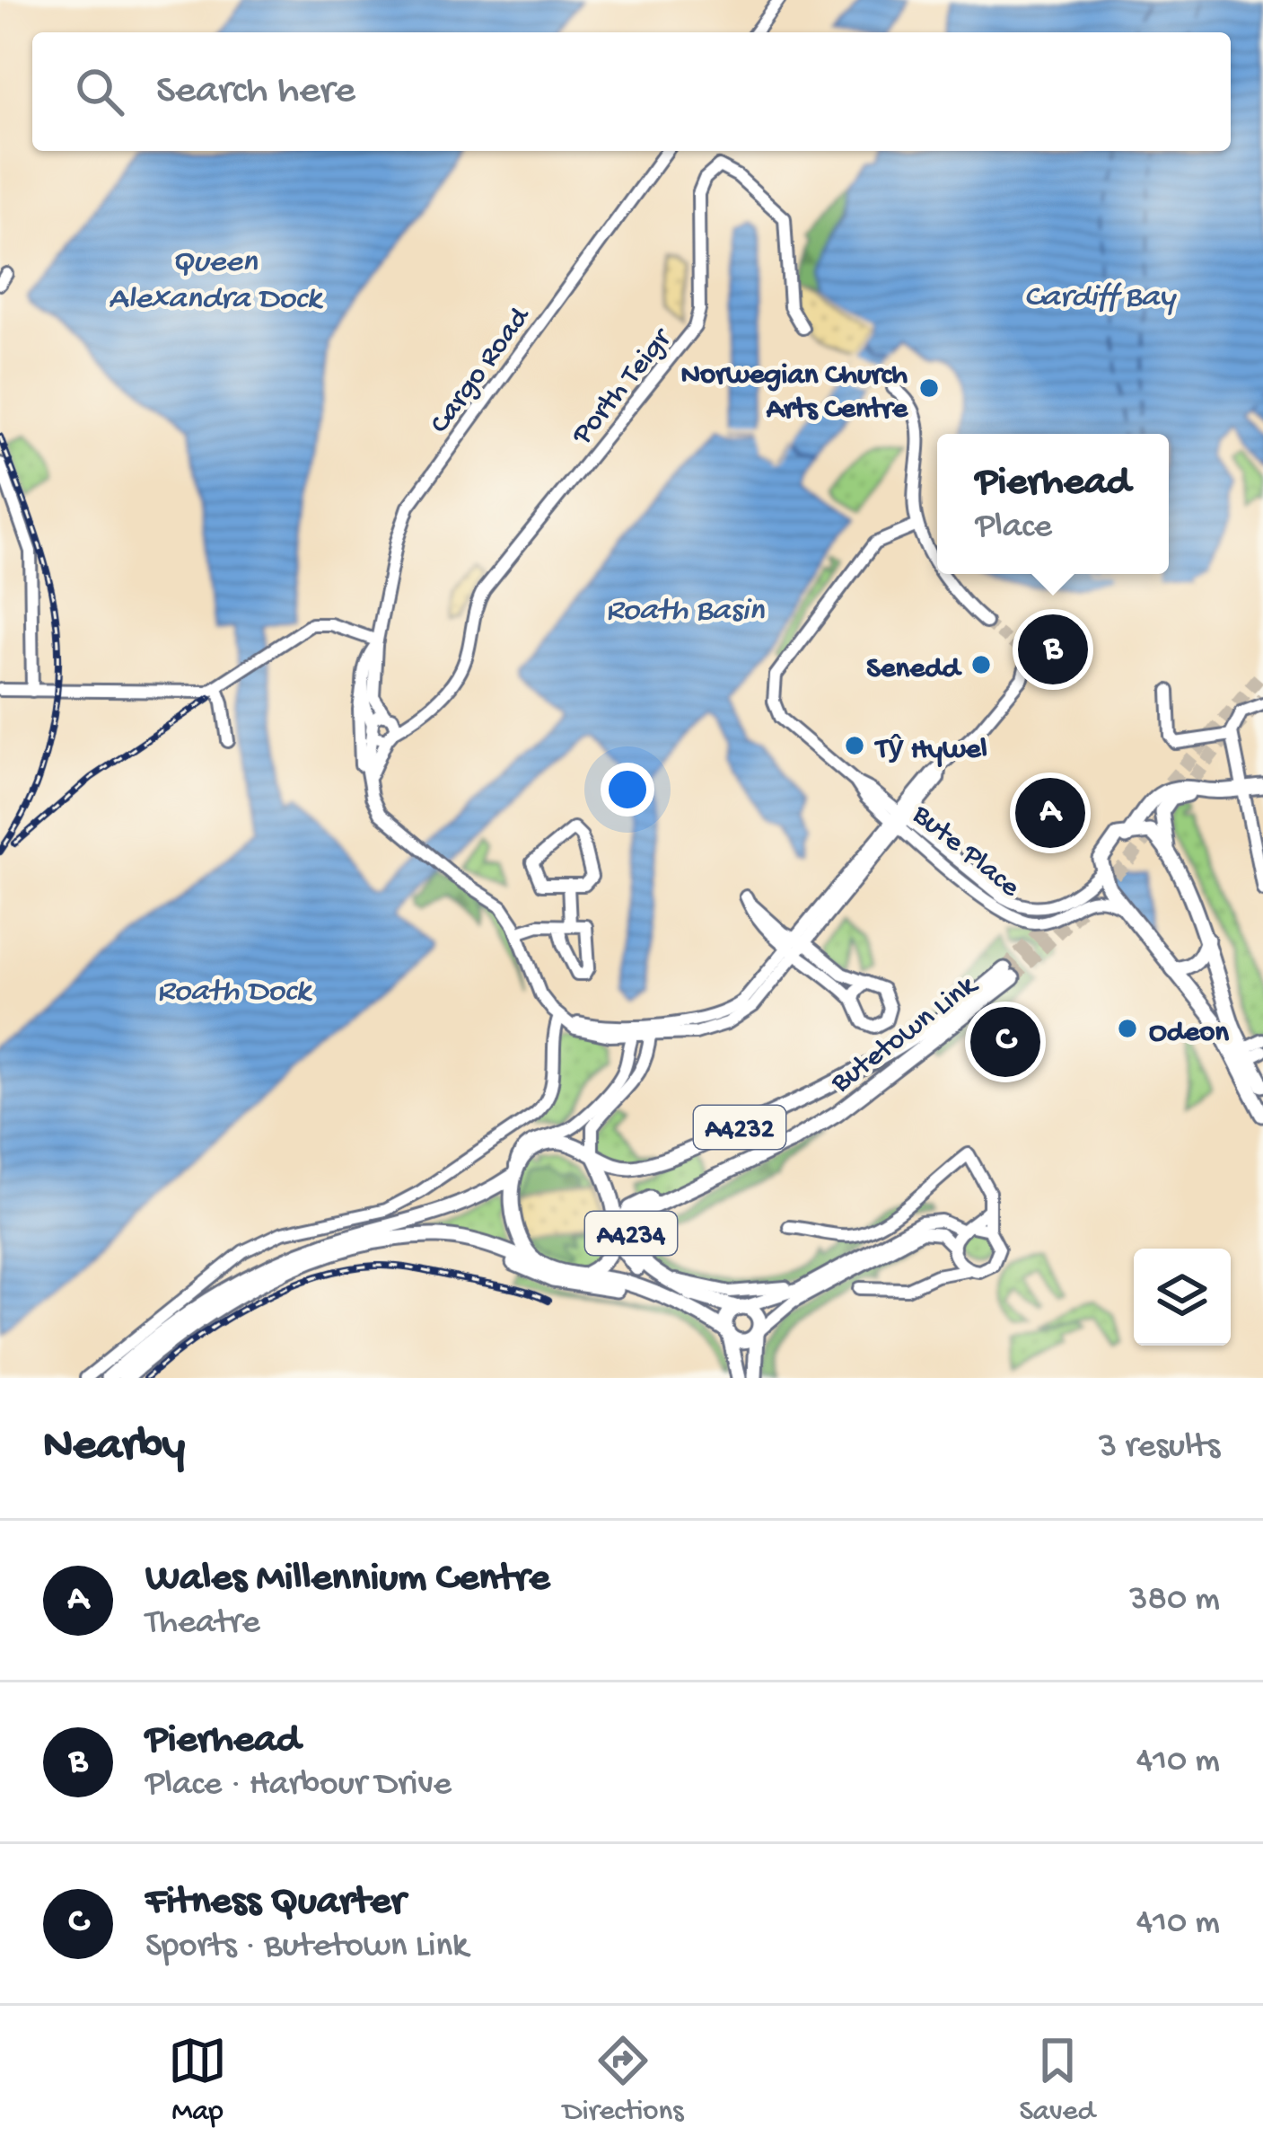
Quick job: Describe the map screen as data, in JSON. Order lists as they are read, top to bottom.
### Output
{
  "streets": {
    "main road": ["Butetown Link", "A4232", "A4234"],
    "street": ["Cargo Road", "Porth Teigr", "Bute Place"]
  },
  "crossings": [
    ["Butetown Link", "A4232"],
    ["Butetown Link", "A4234"],
    ["A4232", "A4234"]
  ],
  "water": [
    "Queen Alexandra Dock",
    "Cardiff Bay",
    "Roath Basin",
    "Roath Dock"
  ],
  "places": [
    "Norwegian Church Arts Centre",
    "Senedd",
    "Tŷ Hywel",
    "Odeon"
  ],
  "page": {
    "search": "Search here",
    "popup": ["Pierhead", "Place"],
    "pins": ["B", "A", "C"],
    "heading": ["Nearby", "3 results"],
    "list": [
      {
        "mark": "A",
        "name": "Wales Millennium Centre",
        "note": "Theatre",
        "value": "380 m"
      },
      {
        "mark": "B",
        "name": "Pierhead",
        "note": "Place · Harbour Drive",
        "value": "410 m"
      },
      {
        "mark": "C",
        "name": "Fitness Quarter",
        "note": "Sports · Butetown Link",
        "value": "410 m"
      }
    ],
    "nav": ["Map", "Directions", "Saved"]
  }
}
